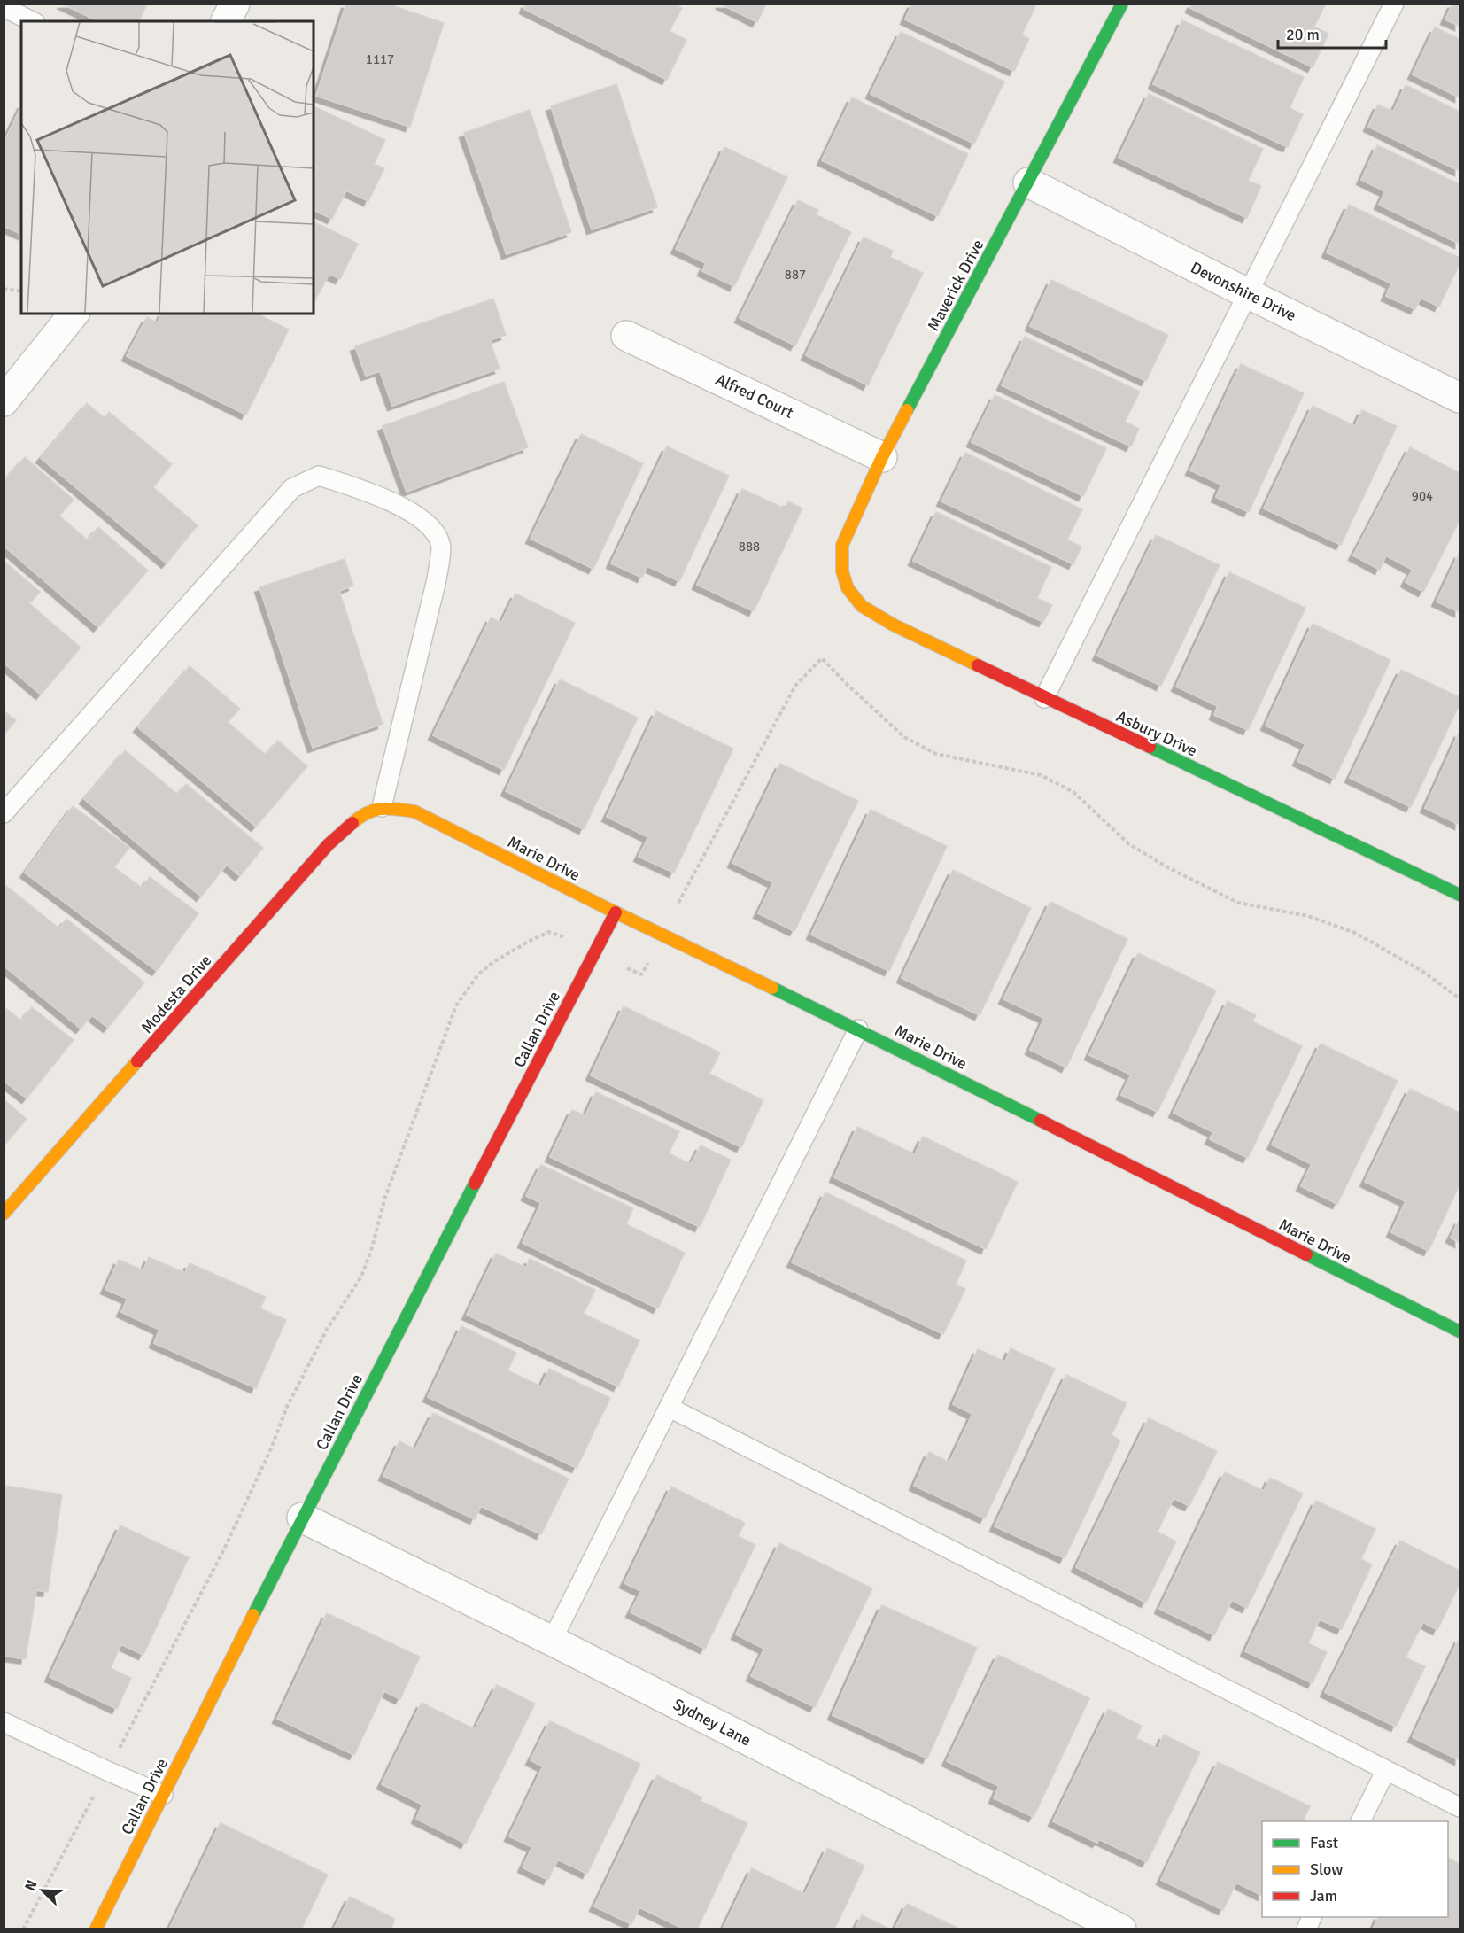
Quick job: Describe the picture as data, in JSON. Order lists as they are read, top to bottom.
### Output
{
  "streets": {
    "street": [
      "Maverick Drive",
      "Devonshire Drive",
      "Alfred Court",
      "Asbury Drive",
      "Marie Drive",
      "Modesta Drive",
      "Callan Drive",
      "Sydney Lane"
    ]
  },
  "crossings": [
    ["Maverick Drive", "Devonshire Drive"],
    ["Maverick Drive", "Alfred Court"],
    ["Maverick Drive", "Asbury Drive"],
    ["Marie Drive", "Modesta Drive"],
    ["Marie Drive", "Callan Drive"],
    ["Callan Drive", "Sydney Lane"]
  ],
  "house_numbers": [
    "1117",
    "887",
    "904",
    "888"
  ],
  "legend": ["Fast", "Slow", "Jam"],
  "scale_bar": "20 m",
  "north": "top left"
}
